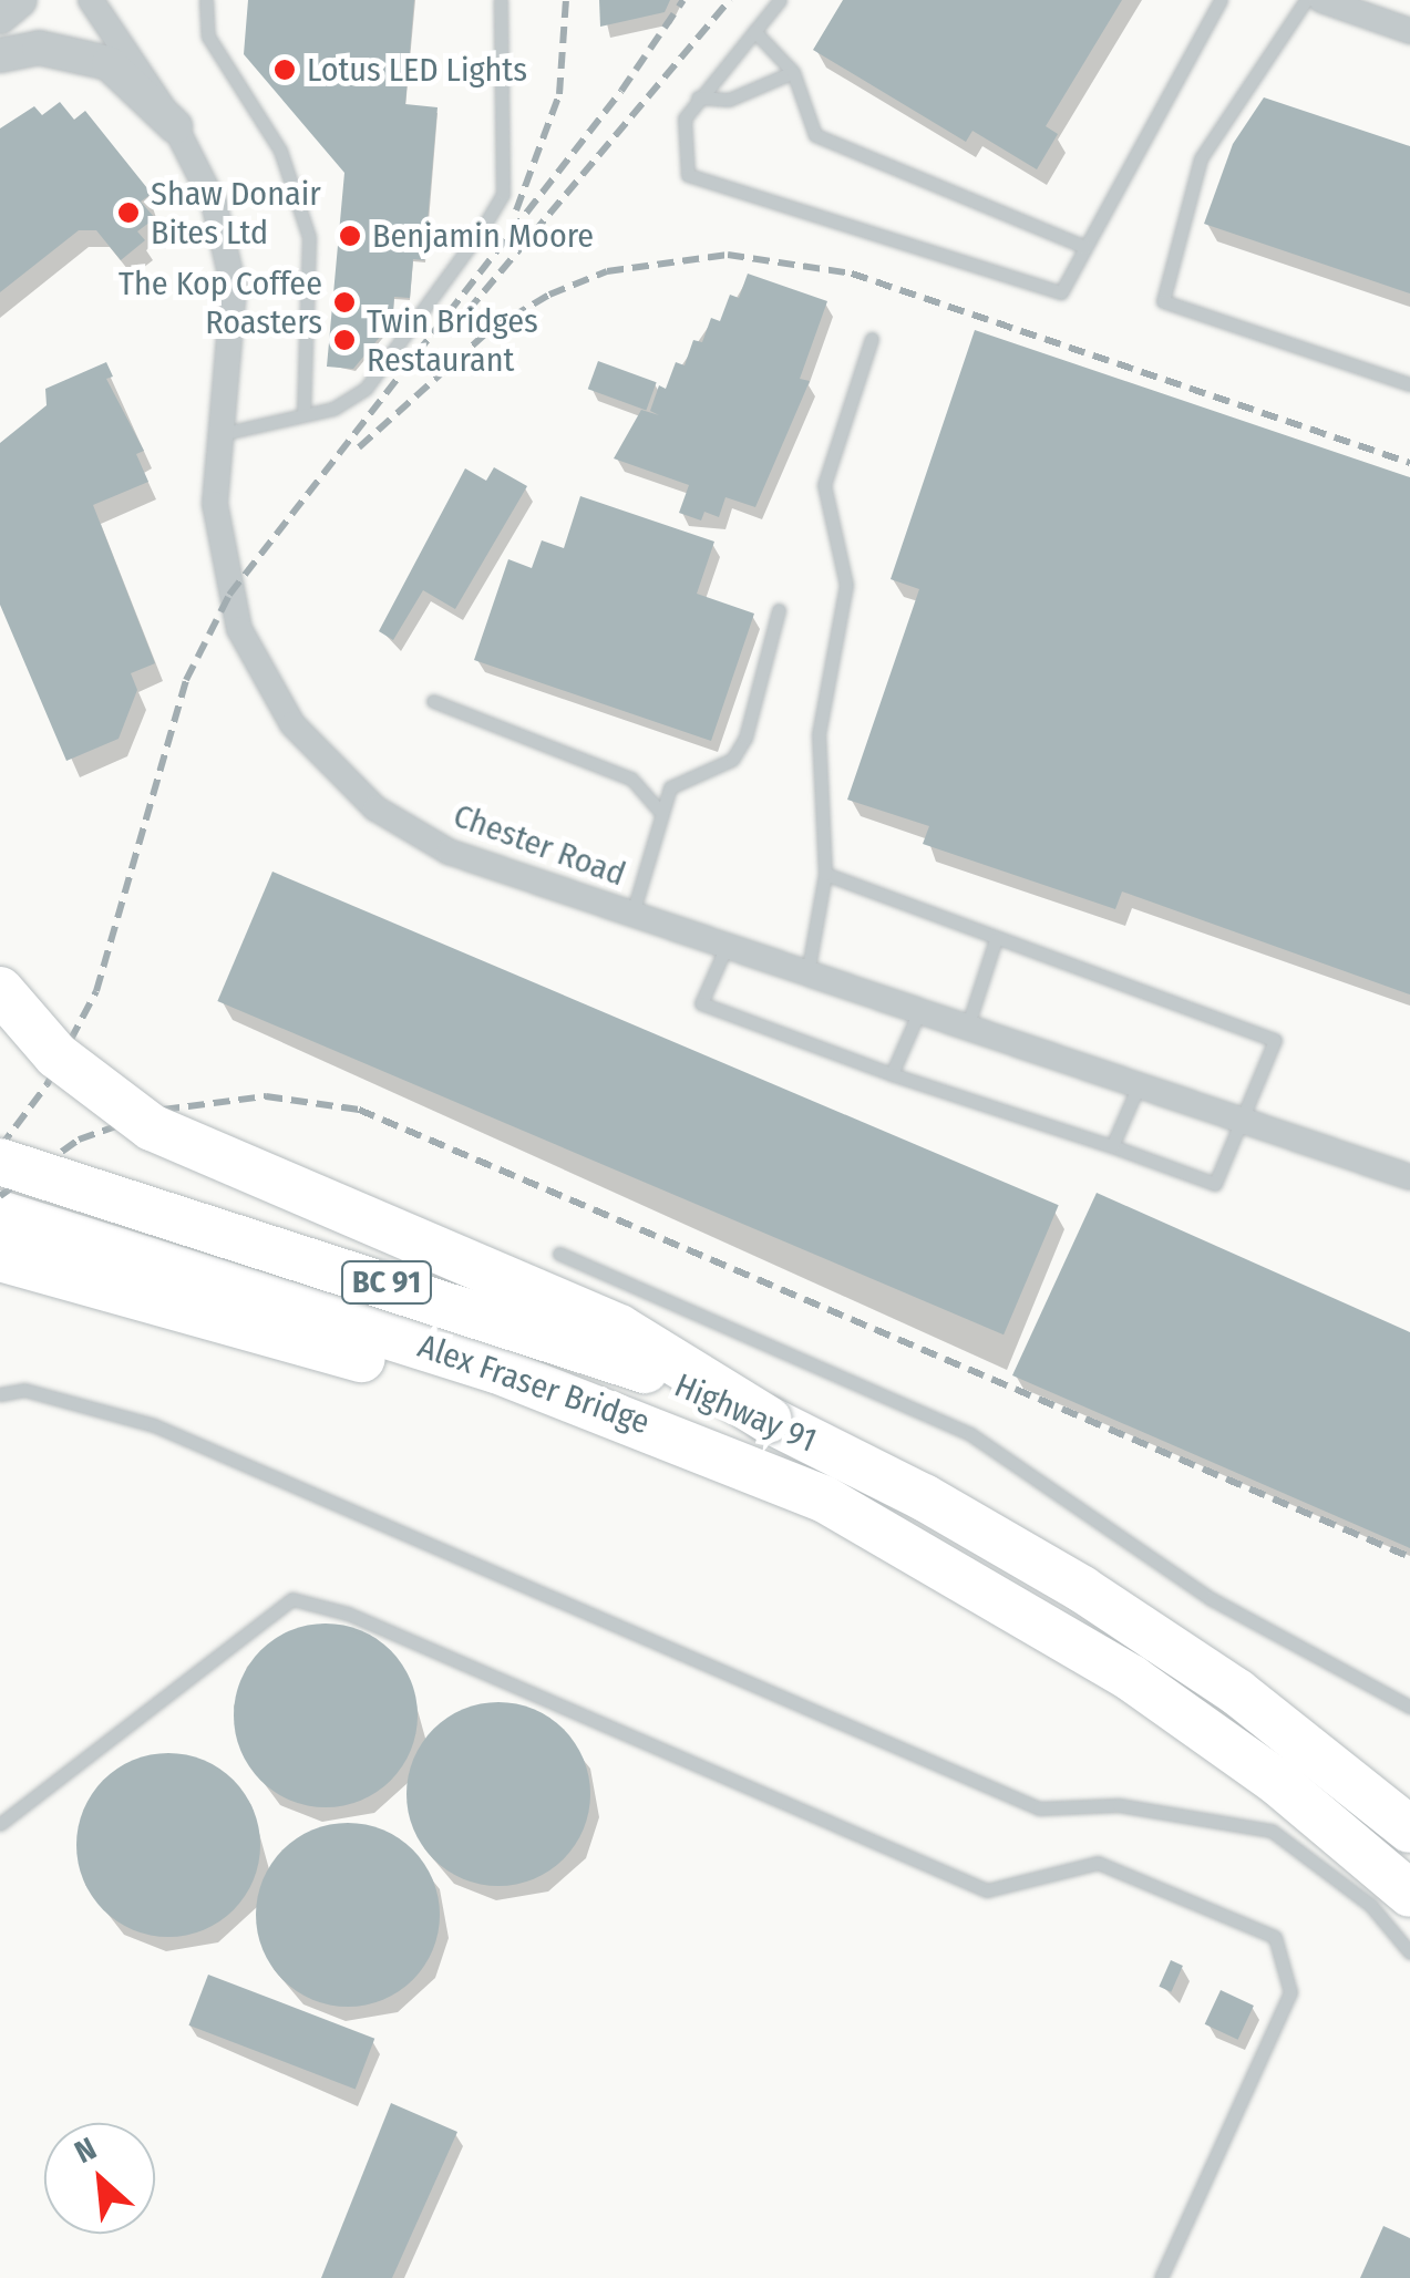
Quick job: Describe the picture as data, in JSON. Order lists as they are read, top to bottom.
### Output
{
  "streets": {
    "highway": ["BC 91", "Alex Fraser Bridge", "Highway 91"],
    "street": ["Chester Road"]
  },
  "crossings": [
    ["Alex Fraser Bridge", "Highway 91"]
  ],
  "places": [
    "Lotus LED Lights",
    "Shaw Donair Bites Ltd",
    "Benjamin Moore",
    "The Kop Coffee Roasters",
    "Twin Bridges Restaurant"
  ],
  "north": "top left"
}
